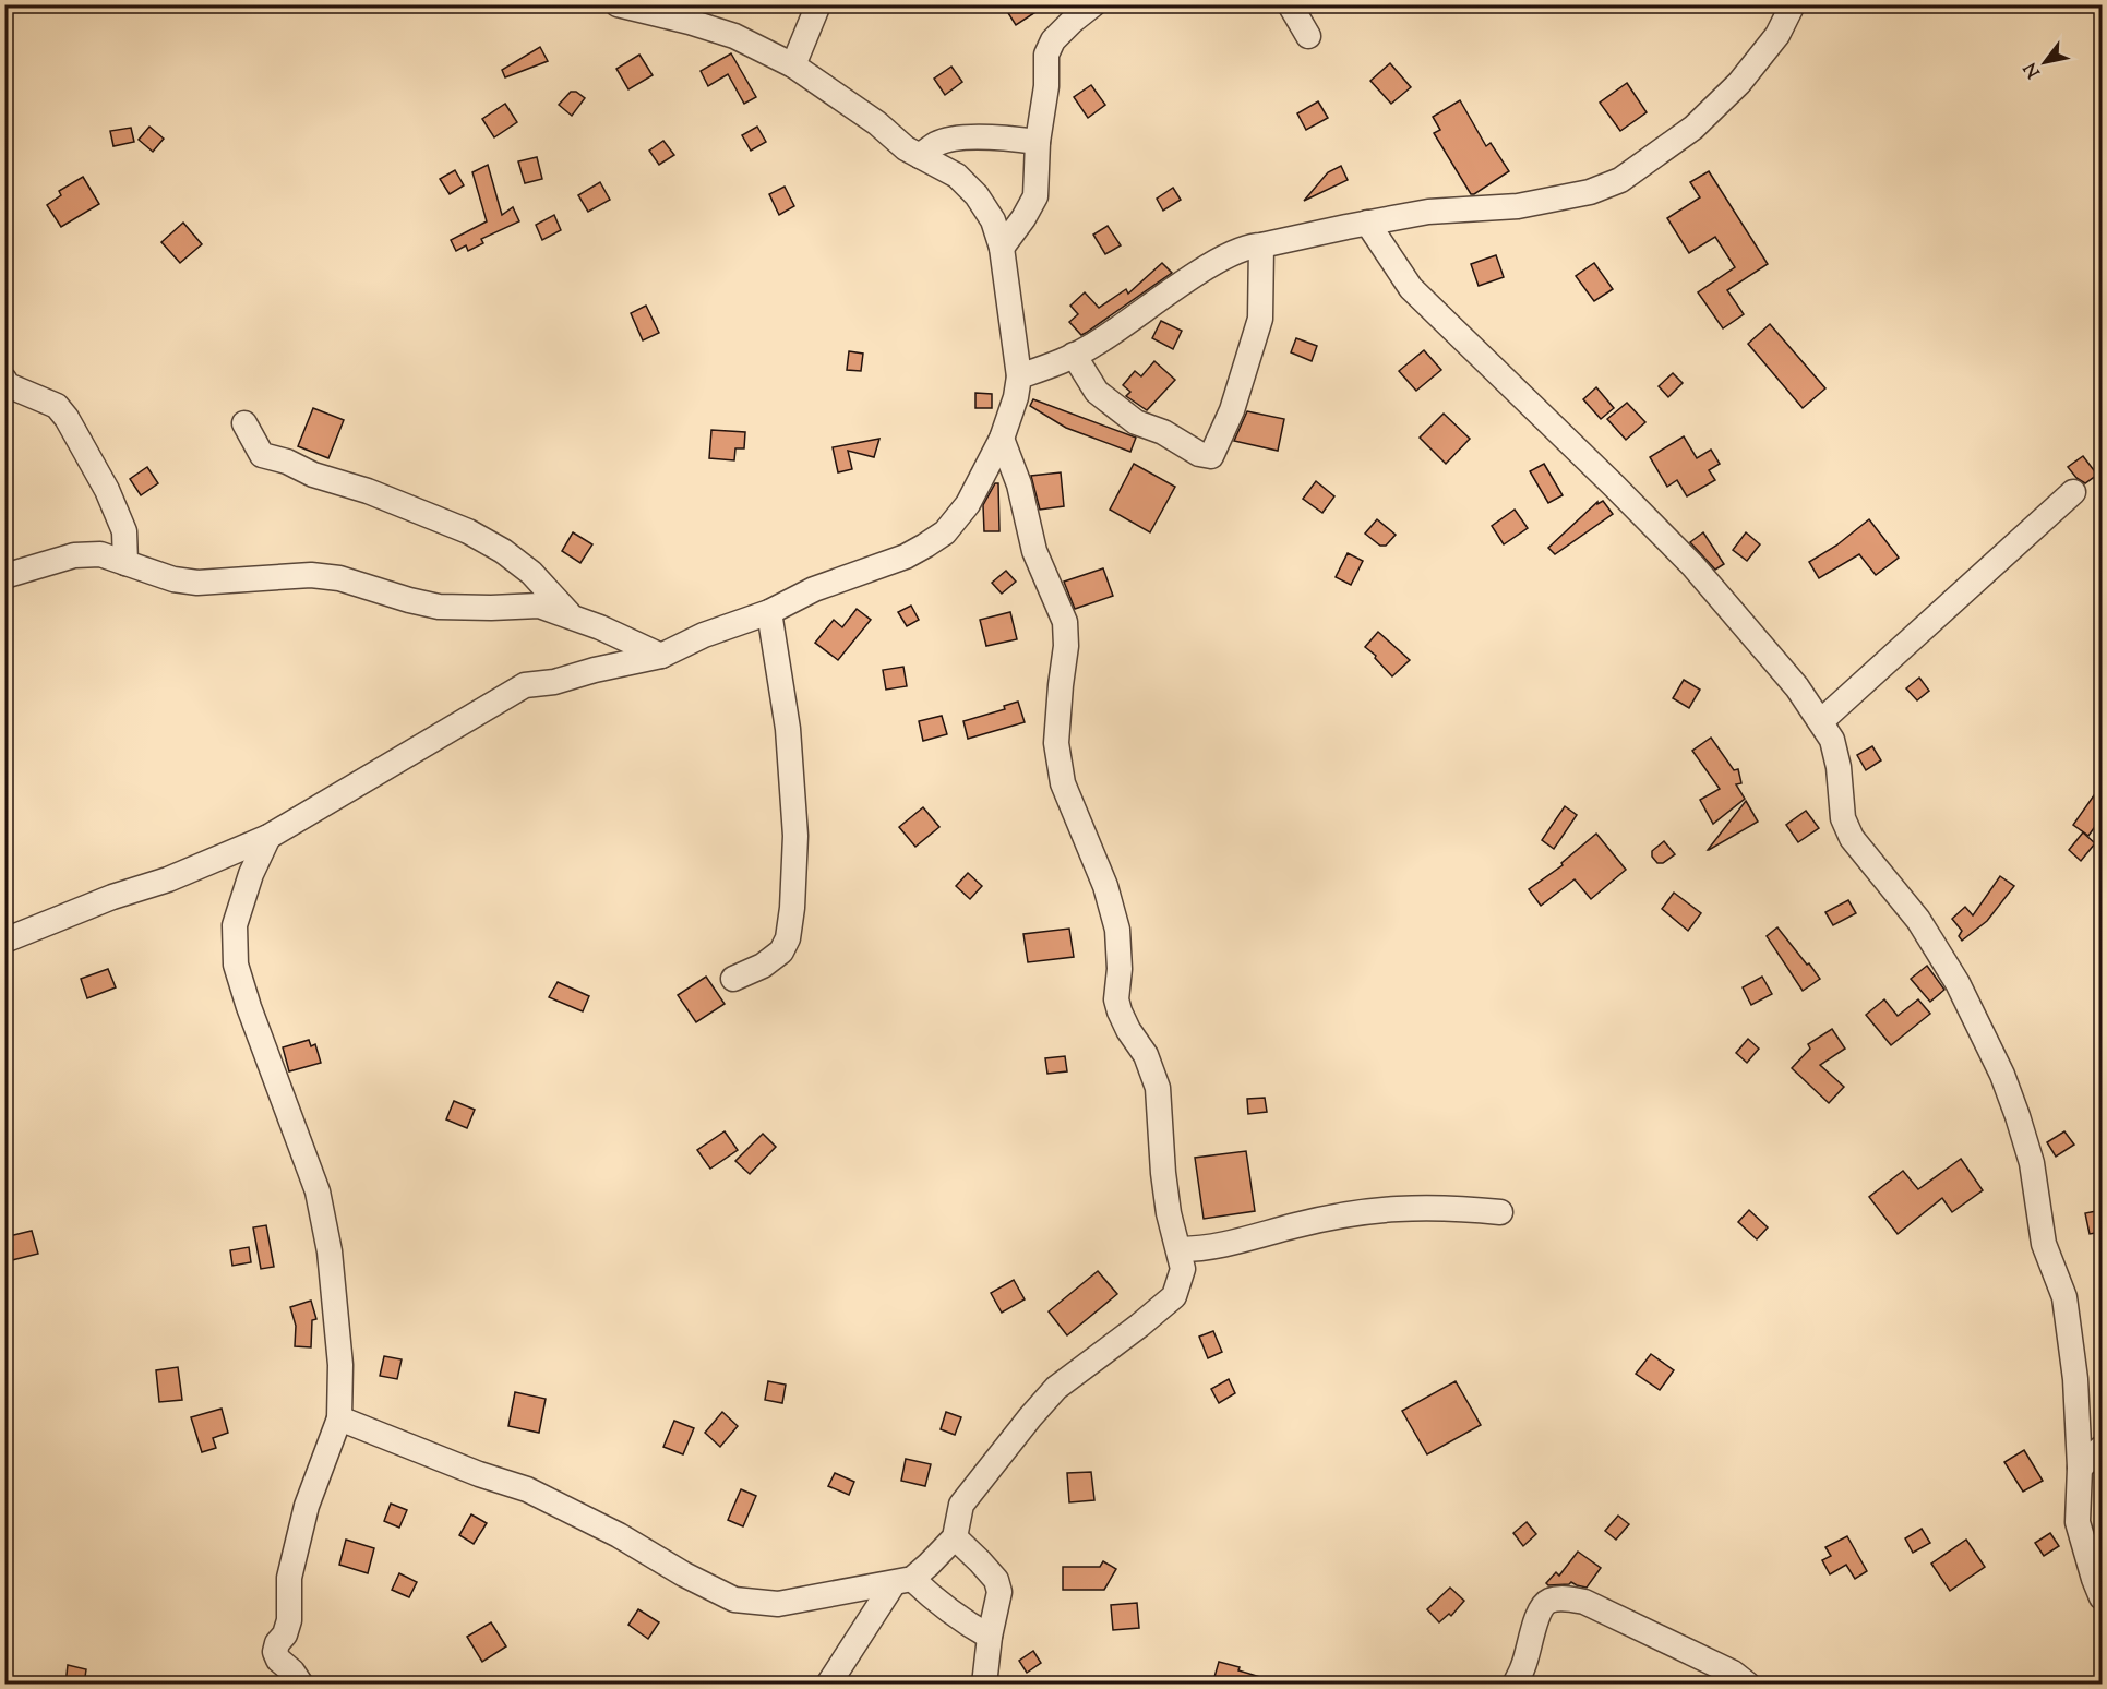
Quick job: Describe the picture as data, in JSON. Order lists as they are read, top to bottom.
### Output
{
  "north": "bottom left"
}
